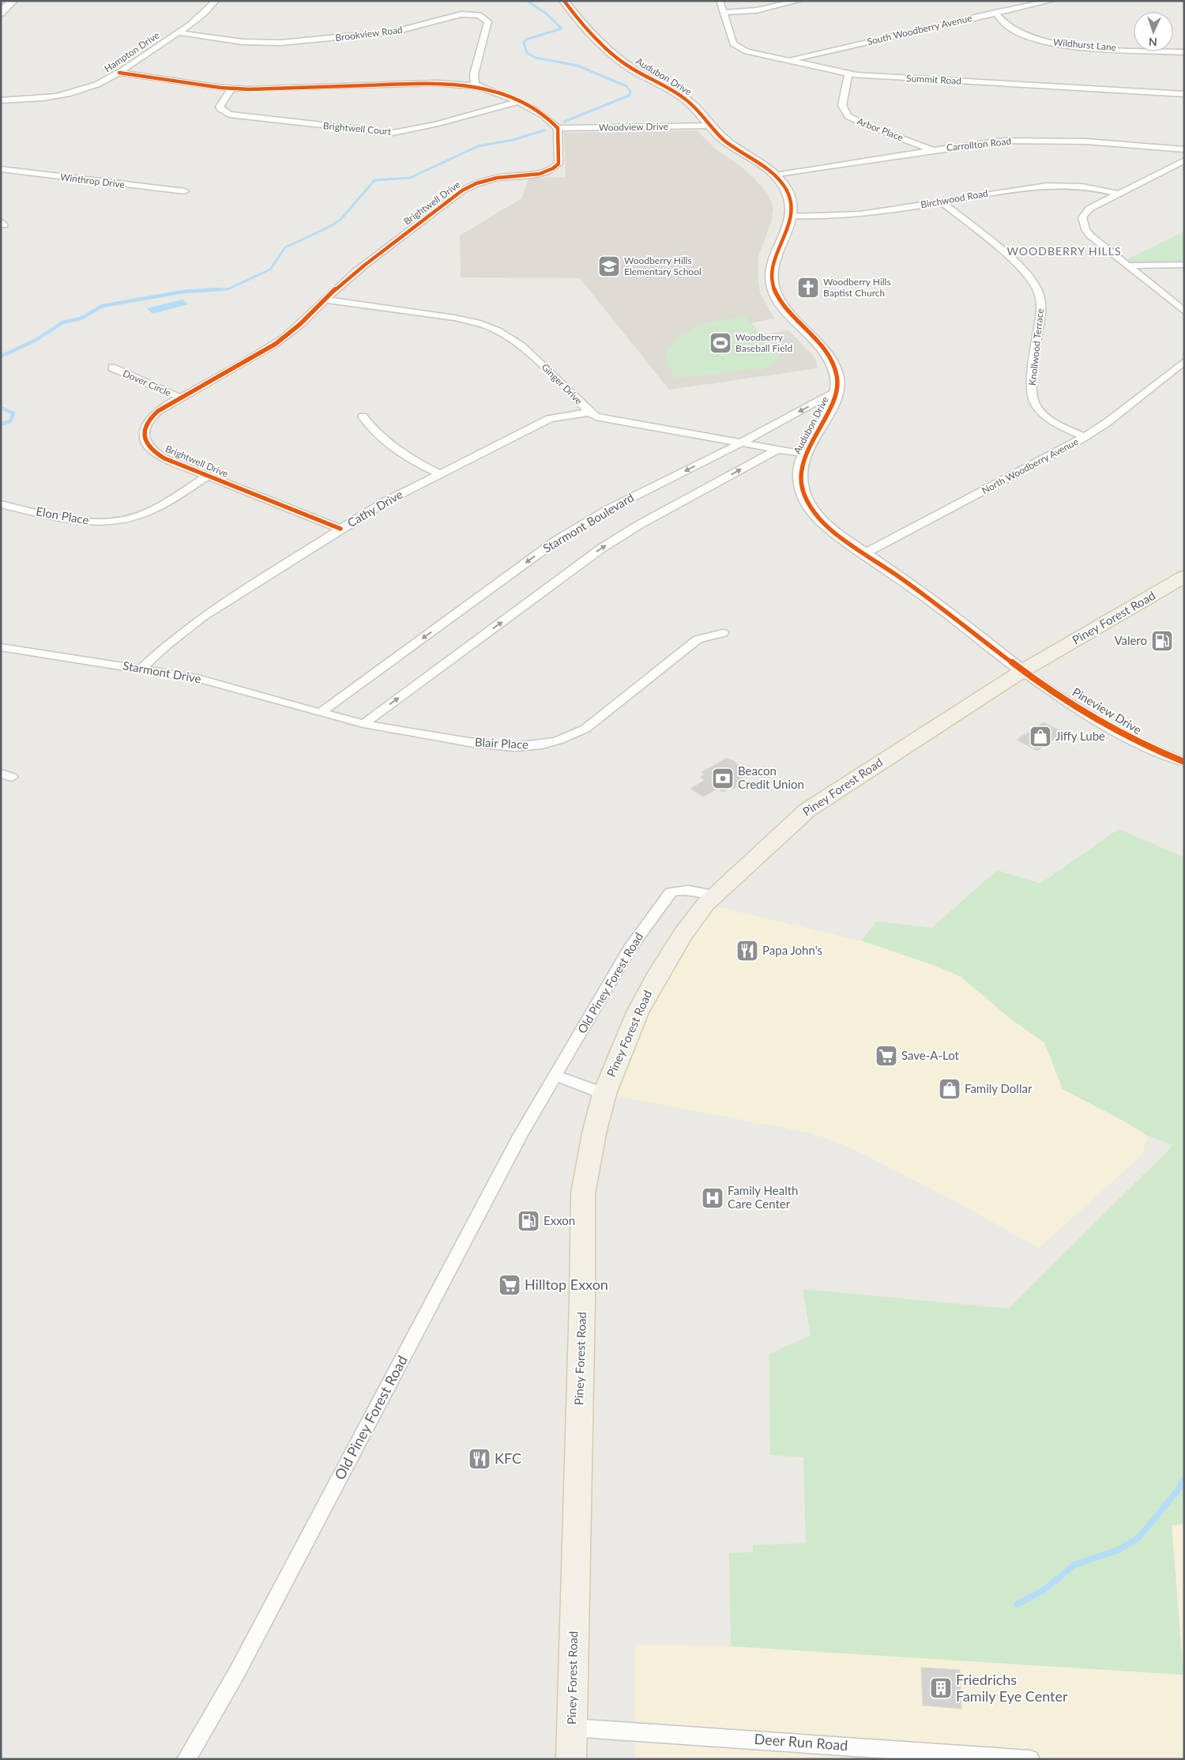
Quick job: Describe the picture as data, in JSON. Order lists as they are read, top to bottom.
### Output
{
  "streets": {
    "main road": ["Piney Forest Road"],
    "street": [
      "South Woodberry Avenue",
      "Brookview Road",
      "Wildhurst Lane",
      "Hampton Drive",
      "Audubon Drive",
      "Summit Road",
      "Woodview Drive",
      "Brightwell Court",
      "Arbor Place",
      "Carrollton Road",
      "Winthrop Drive",
      "Birchwood Road",
      "Brightwell Drive",
      "Knollwood Terrace",
      "Dover Circle",
      "Ginger Drive",
      "North Woodberry Avenue",
      "Cathy Drive",
      "Elon Place",
      "Starmont Boulevard",
      "Starmont Drive",
      "Pineview Drive",
      "Blair Place",
      "Old Piney Forest Road",
      "Deer Run Road"
    ]
  },
  "crossings": [
    ["South Woodberry Avenue", "Wildhurst Lane"],
    ["South Woodberry Avenue", "Summit Road"],
    ["Brookview Road", "Hampton Drive"],
    ["Audubon Drive", "Woodview Drive"],
    ["Audubon Drive", "Carrollton Road"],
    ["Audubon Drive", "Birchwood Road"],
    ["Audubon Drive", "Ginger Drive"],
    ["Audubon Drive", "North Woodberry Avenue"],
    ["Audubon Drive", "Starmont Boulevard"],
    ["Audubon Drive", "Piney Forest Road"],
    ["Audubon Drive", "Pineview Drive"],
    ["Summit Road", "Arbor Place"],
    ["Woodview Drive", "Brightwell Drive"],
    ["Arbor Place", "Carrollton Road"],
    ["Birchwood Road", "Knollwood Terrace"],
    ["Brightwell Drive", "Dover Circle"],
    ["Brightwell Drive", "Ginger Drive"],
    ["Brightwell Drive", "Cathy Drive"],
    ["Brightwell Drive", "Elon Place"],
    ["Knollwood Terrace", "North Woodberry Avenue"],
    ["Ginger Drive", "Cathy Drive"],
    ["Ginger Drive", "Starmont Boulevard"],
    ["Cathy Drive", "Starmont Drive"],
    ["Starmont Boulevard", "Starmont Drive"],
    ["Starmont Boulevard", "Blair Place"],
    ["Piney Forest Road", "Pineview Drive"],
    ["Piney Forest Road", "Old Piney Forest Road"],
    ["Piney Forest Road", "Deer Run Road"],
    ["Starmont Drive", "Blair Place"]
  ],
  "districts": ["WOODBERRY HILLS"],
  "places": {
    "school or university": ["Woodberry Hills Elementary School"],
    "church": ["Woodberry Hills Baptist Church"],
    "sports": ["Woodberry Baseball Field"],
    "fuel station": ["Valero", "Exxon"],
    "shop": ["Jiffy Lube", "Family Dollar"],
    "bank": ["Beacon Credit Union"],
    "restaurant": ["Papa John's", "KFC"],
    "supermarket": ["Save-A-Lot", "Hilltop Exxon"],
    "hospital": ["Family Health Care Center"],
    "building": ["Friedrichs Family Eye Center"]
  },
  "north": "bottom"
}
